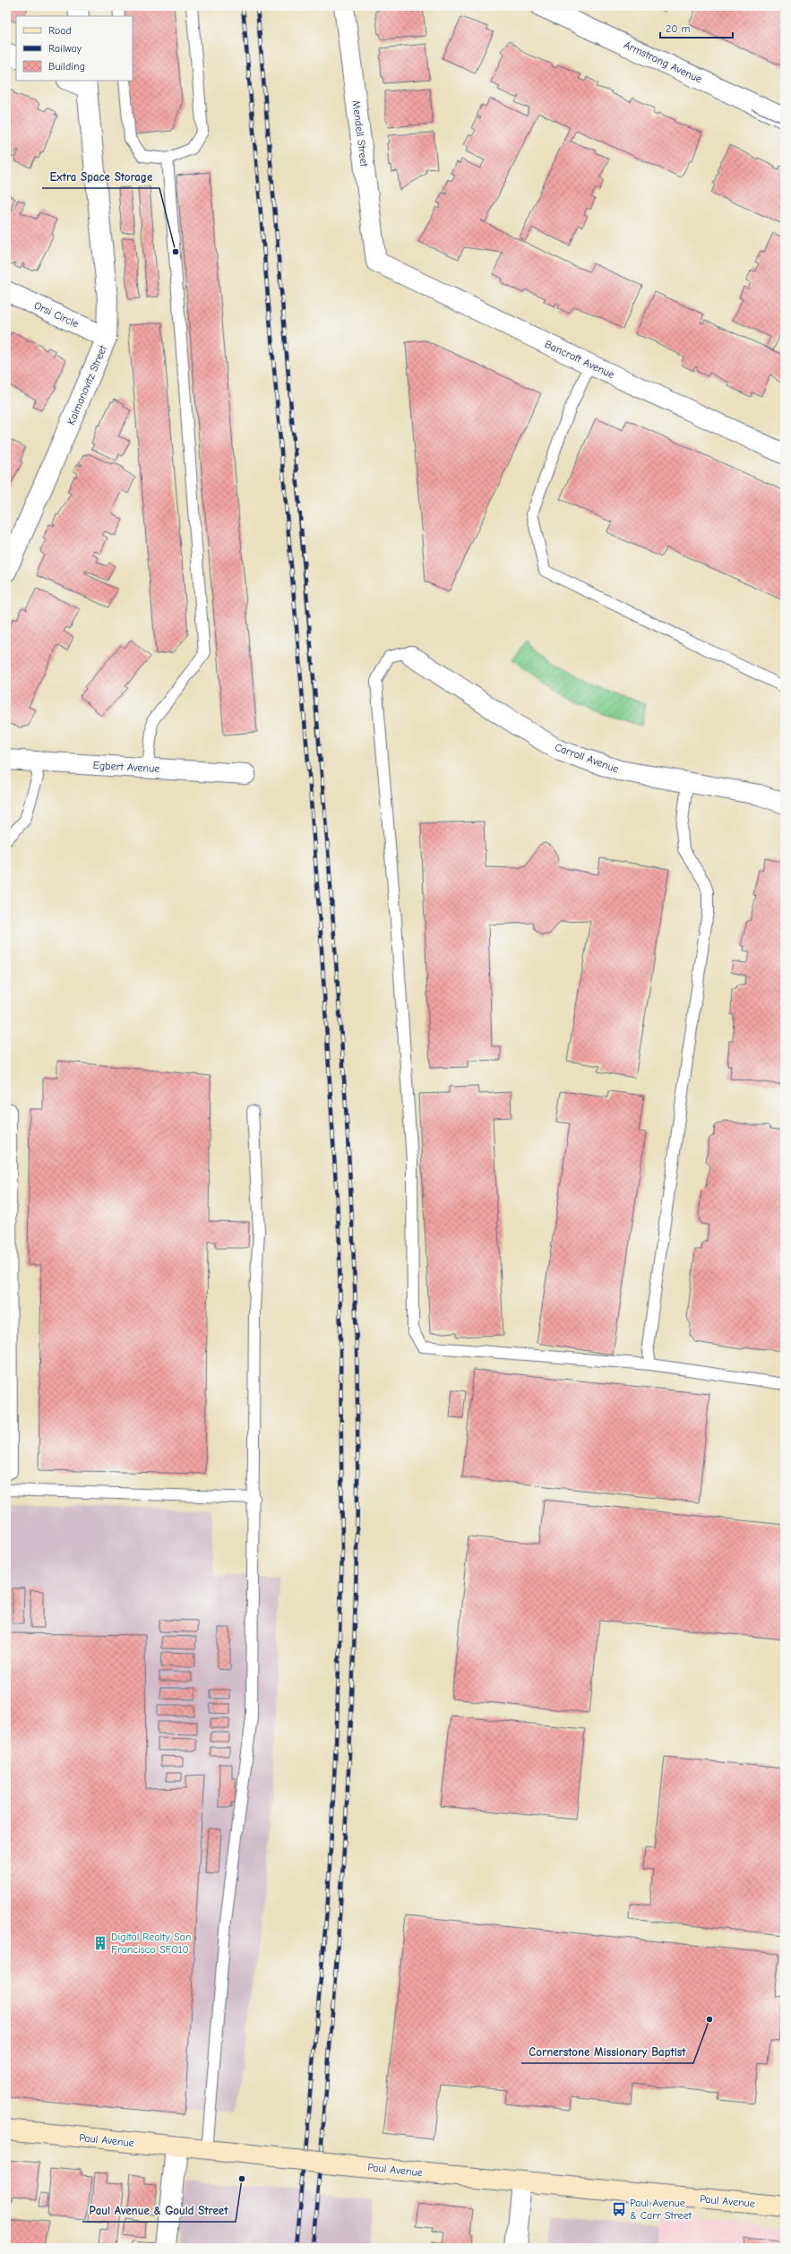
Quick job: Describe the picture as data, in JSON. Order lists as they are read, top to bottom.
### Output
{
  "streets": {
    "main road": ["Paul Avenue"],
    "street": [
      "Armstrong Avenue",
      "Mendell Street",
      "Orsi Circle",
      "Bancroft Avenue",
      "Kalmanovitz Street",
      "Carroll Avenue",
      "Egbert Avenue"
    ]
  },
  "crossings": [
    ["Mendell Street", "Bancroft Avenue"],
    ["Orsi Circle", "Kalmanovitz Street"]
  ],
  "places": {
    "other": ["Extra Space Storage", "Cornerstone Missionary Baptist", "Paul Avenue & Gould Street"],
    "building": ["Digital Realty San Francisco SFO10"],
    "bus stop": ["Paul Avenue & Carr Street"]
  },
  "legend": ["Road", "Railway", "Building"],
  "scale_bar": "20 m"
}
